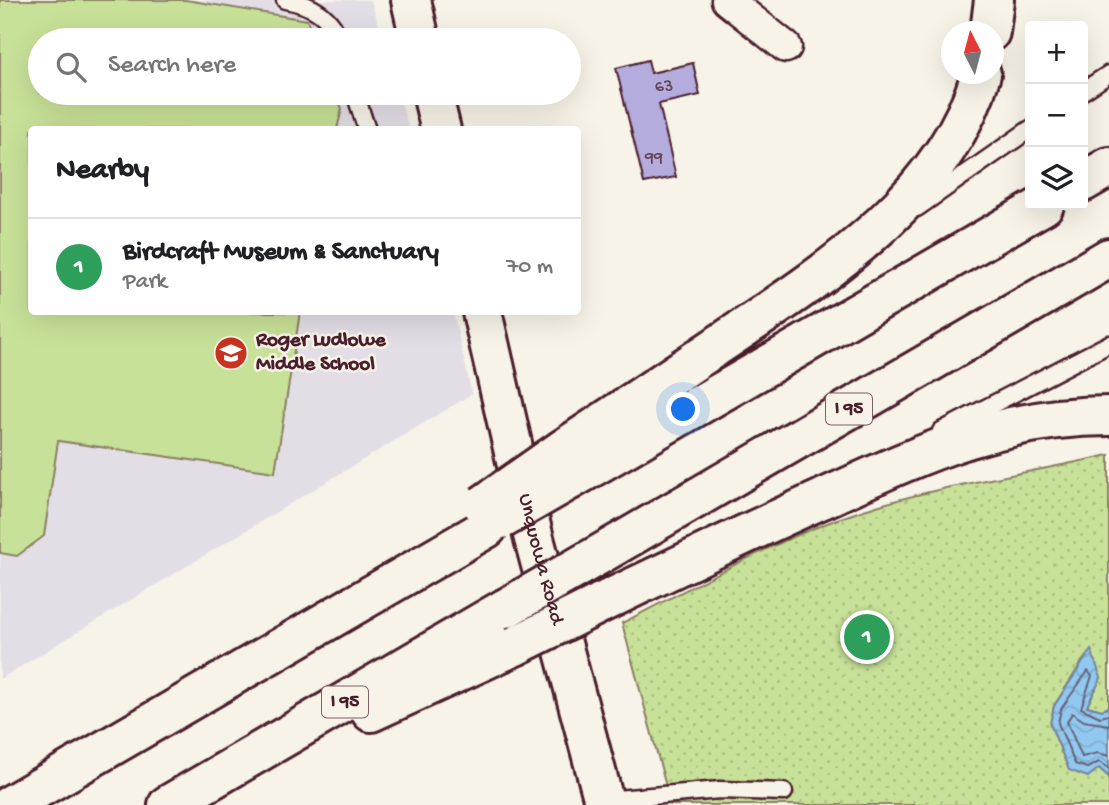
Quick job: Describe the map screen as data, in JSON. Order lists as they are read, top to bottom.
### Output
{
  "streets": {
    "main road": ["I 95", "Unquowa Road"]
  },
  "places": {
    "school or university": ["Roger Ludlowe Middle School"]
  },
  "house_numbers": ["63", "99"],
  "north": "top",
  "page": {
    "map_buttons": ["+", "−"],
    "search": "Search here",
    "heading": "Nearby",
    "list": [
      {
        "mark": "1",
        "name": "Birdcraft Museum & Sanctuary",
        "note": "Park",
        "value": "70 m"
      }
    ],
    "pins": "1"
  }
}
